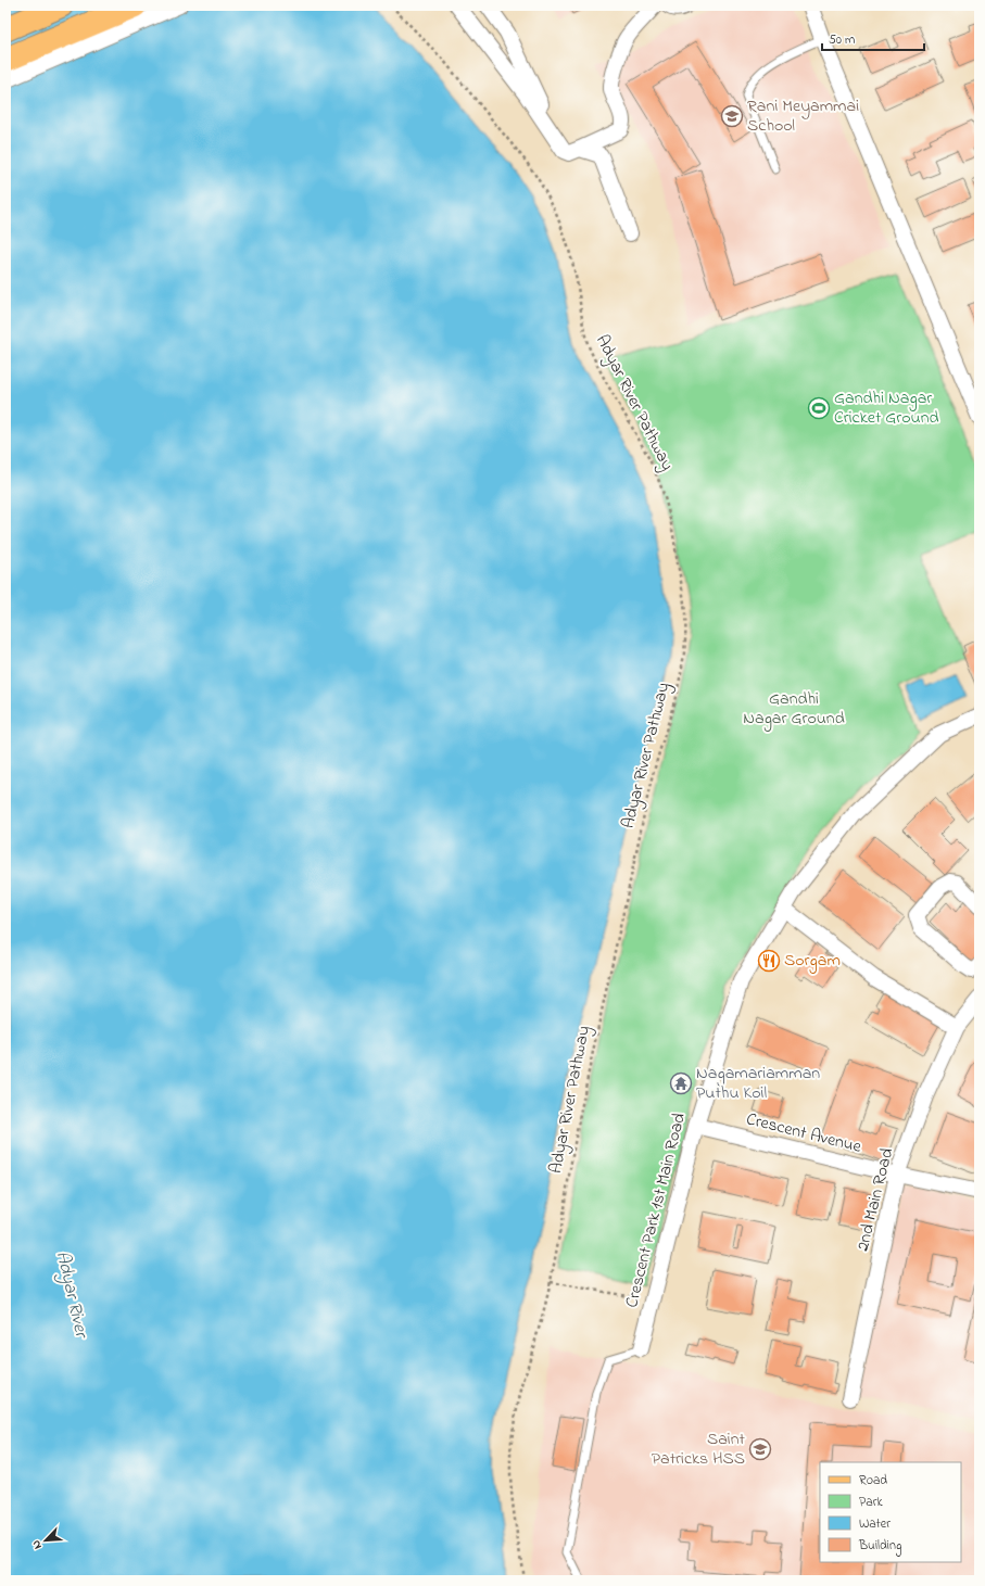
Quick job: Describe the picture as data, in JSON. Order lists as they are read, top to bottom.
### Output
{
  "streets": {
    "street": ["Crescent Avenue", "2nd Main Road", "Crescent Park 1st Main Road"],
    "path": ["Adyar River Pathway"]
  },
  "crossings": [
    ["Crescent Avenue", "2nd Main Road"],
    ["Crescent Avenue", "Crescent Park 1st Main Road"]
  ],
  "water": ["Adyar River"],
  "parks": ["Gandhi Nagar Ground"],
  "places": {
    "school or university": ["Rani Meyammai School", "Saint Patricks HSS"],
    "sports": ["Gandhi Nagar Cricket Ground"],
    "restaurant": ["Sorgam"],
    "temple": ["Nagamariamman Puthu Koil"]
  },
  "legend": [
    "Road",
    "Park",
    "Water",
    "Building"
  ],
  "scale_bar": "50 m",
  "north": "bottom left"
}
